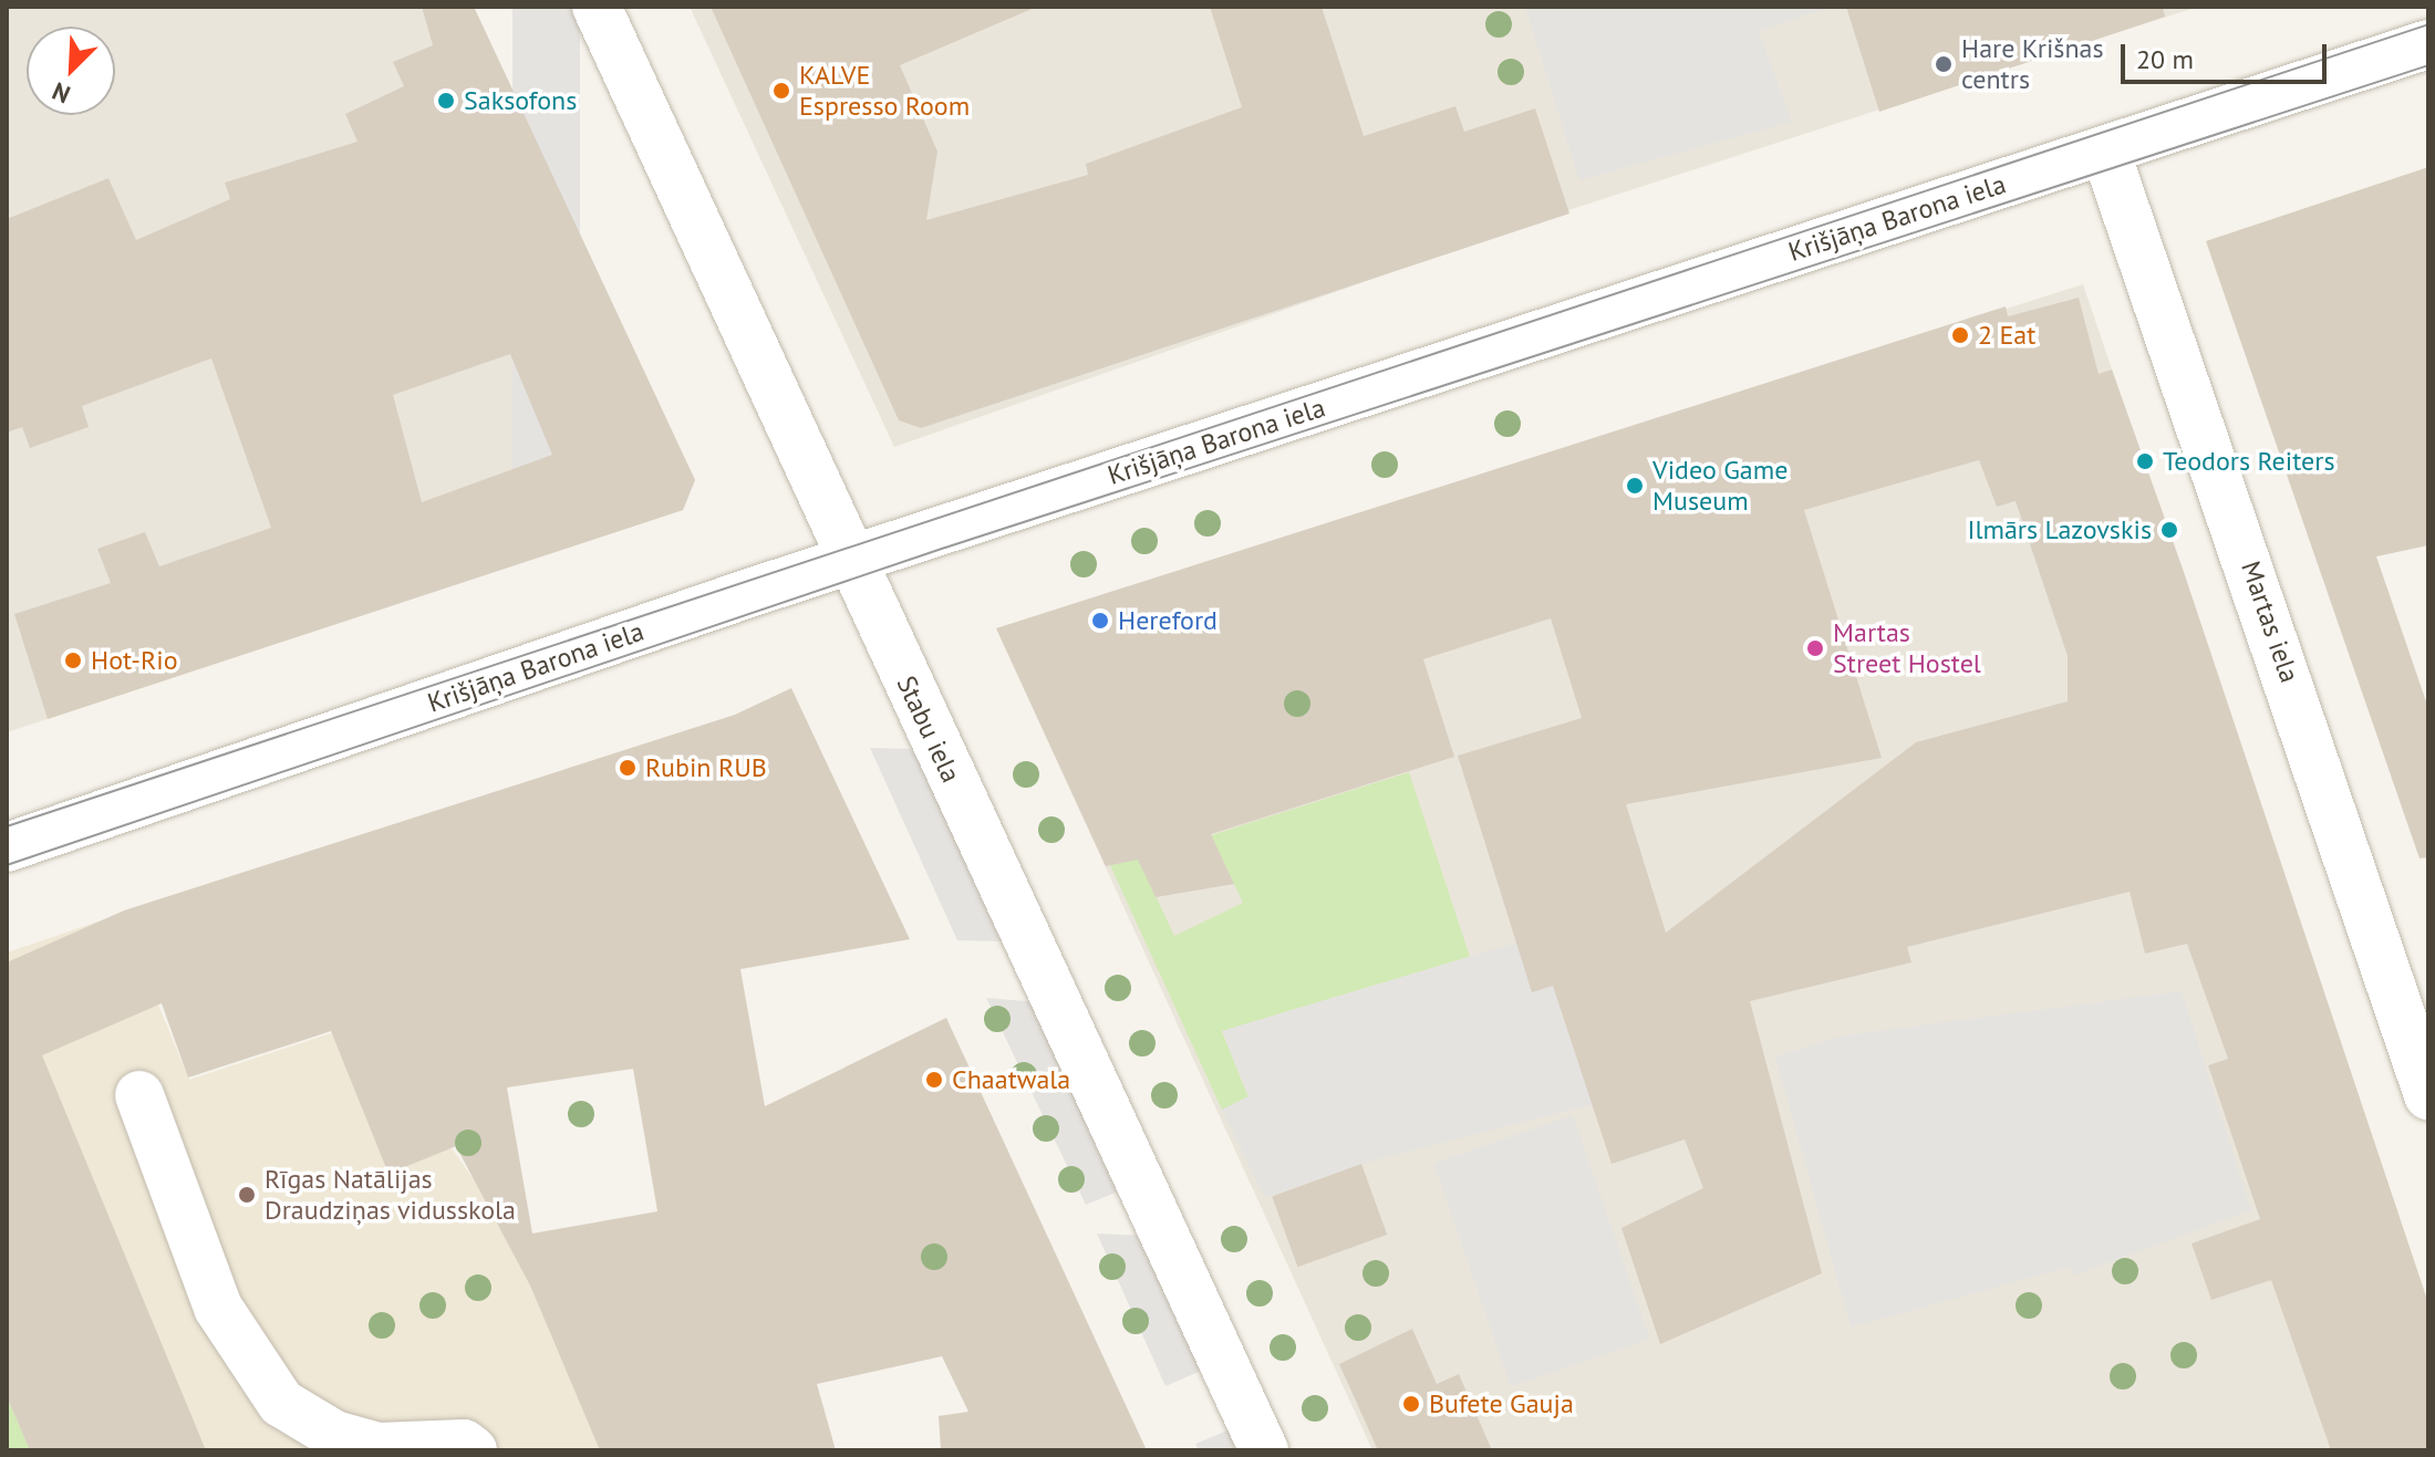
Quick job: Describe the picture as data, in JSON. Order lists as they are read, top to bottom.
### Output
{
  "streets": {
    "street": ["Krišjāņa Barona iela", "Martas iela", "Stabu iela"]
  },
  "crossings": [
    ["Krišjāņa Barona iela", "Martas iela"],
    ["Krišjāņa Barona iela", "Stabu iela"]
  ],
  "places": [
    "Hare Krišnas centrs",
    "KALVE Espresso Room",
    "Saksofons",
    "2 Eat",
    "Teodors Reiters",
    "Video Game Museum",
    "Ilmārs Lazovskis",
    "Hereford",
    "Martas Street Hostel",
    "Hot-Rio",
    "Rubin RUB",
    "Chaatwala",
    "Rīgas Natālijas Draudziņas vidusskola",
    "Bufete Gauja"
  ],
  "scale_bar": "20 m",
  "north": "bottom left"
}
